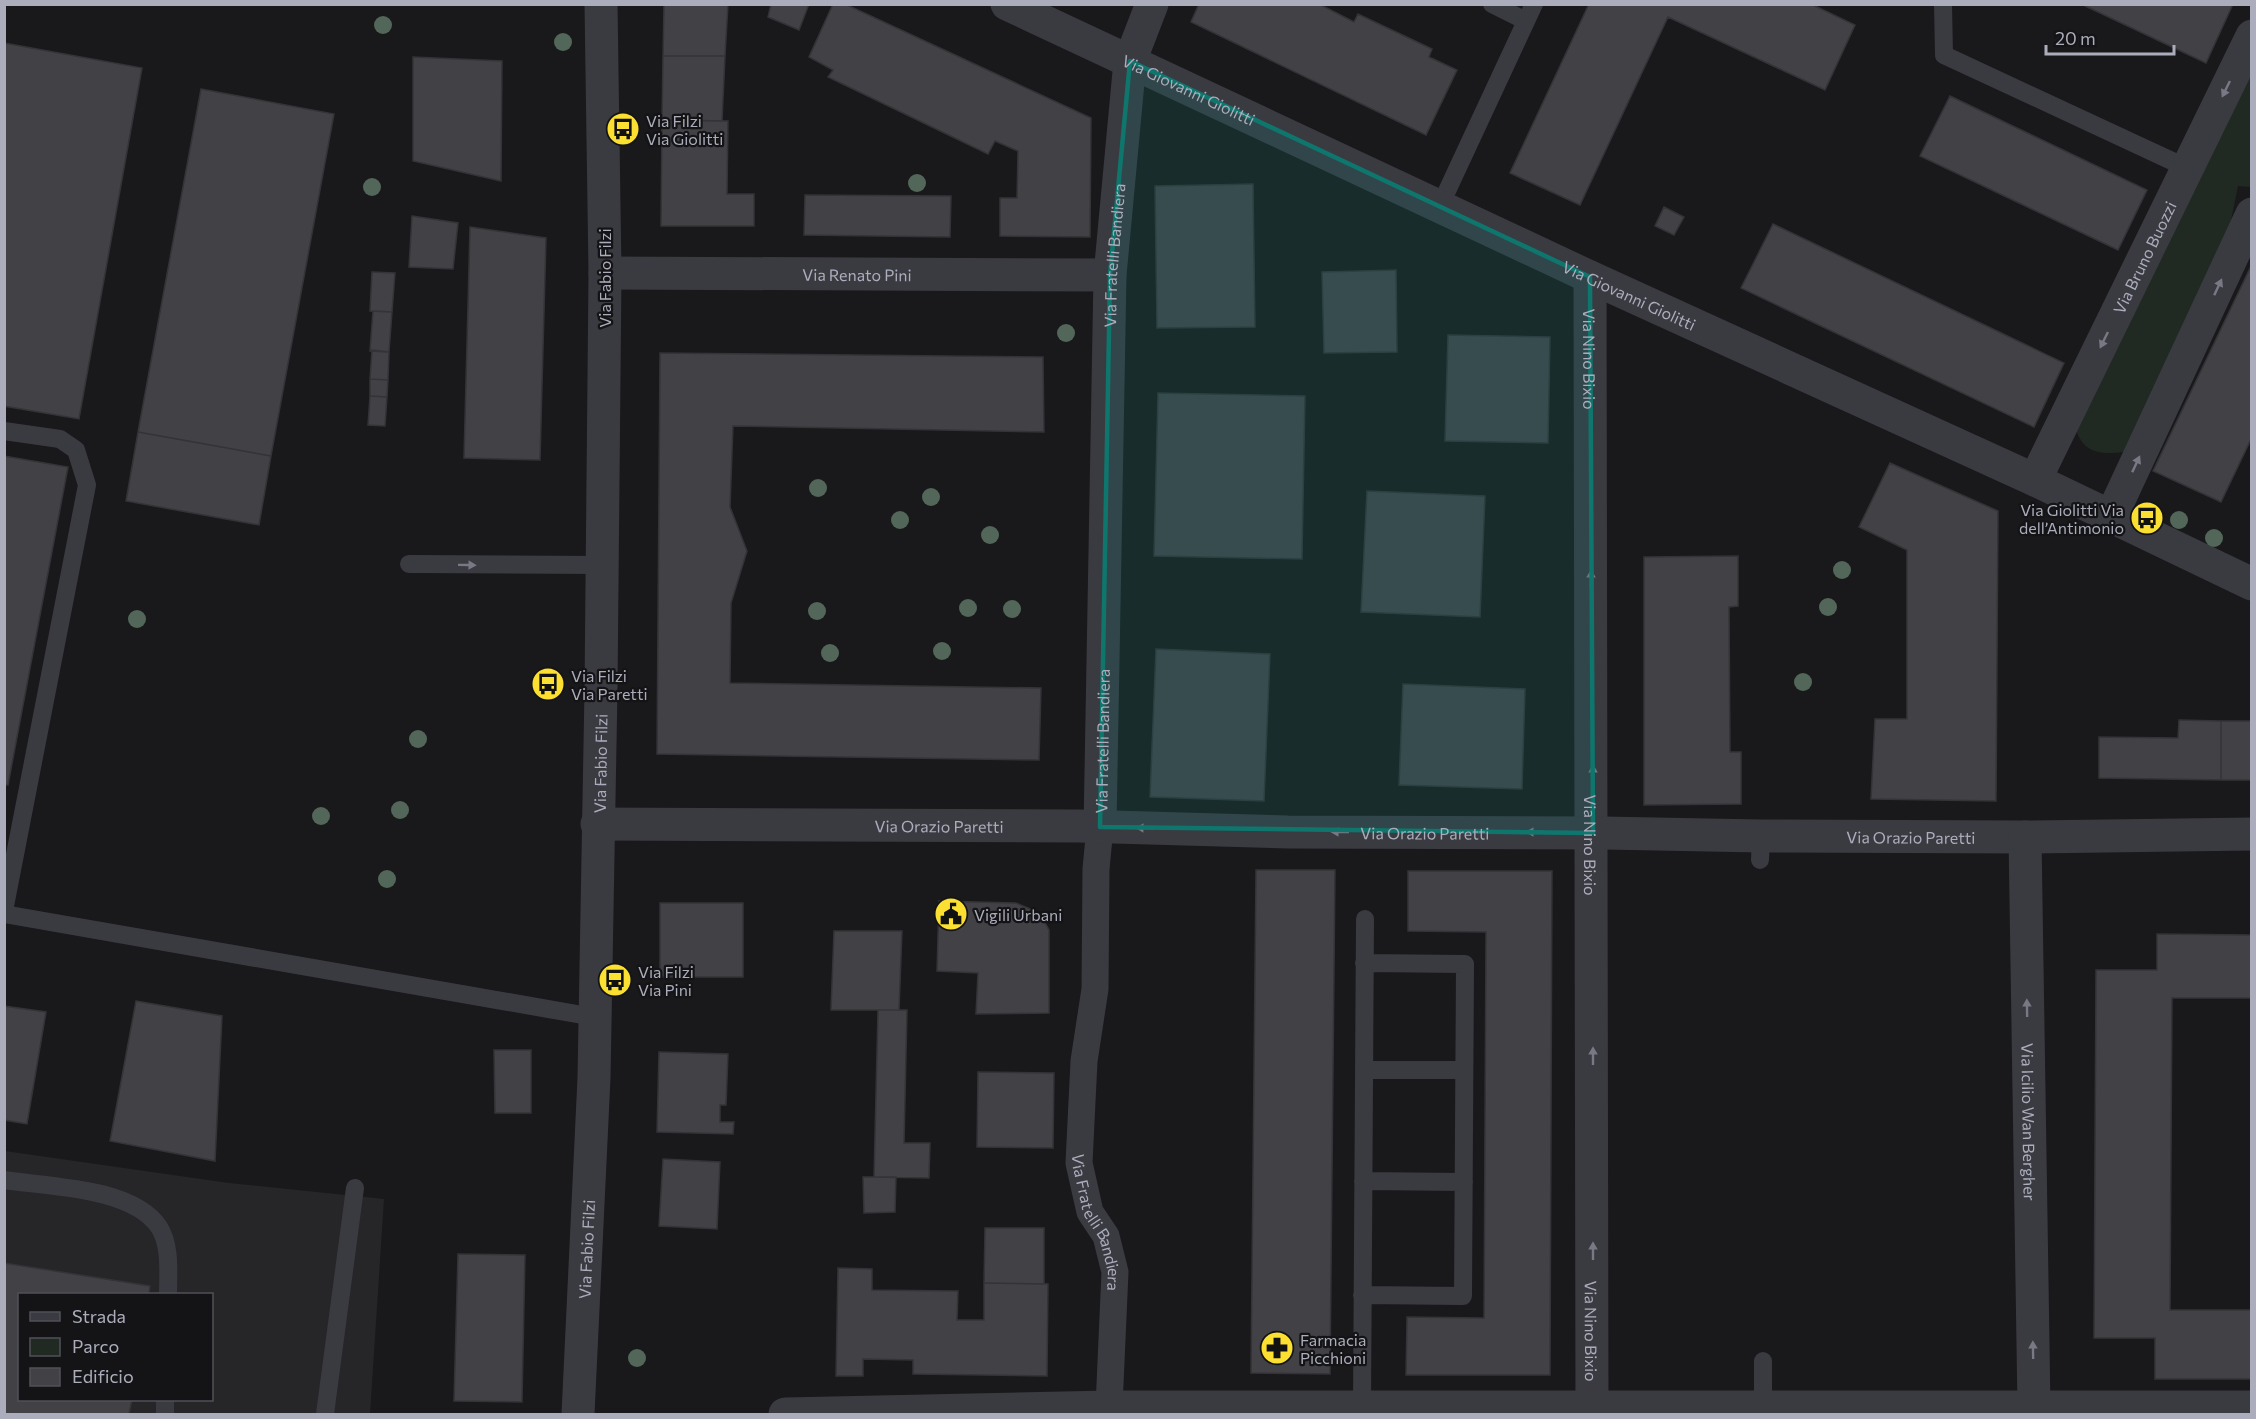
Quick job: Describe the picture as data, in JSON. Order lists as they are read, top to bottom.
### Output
{
  "streets": {
    "street": [
      "Via Giovanni Giolitti",
      "Via Fratelli Bandiera",
      "Via Bruno Buozzi",
      "Via Renato Pini",
      "Via Fabio Filzi",
      "Via Nino Bixio",
      "Via Orazio Paretti",
      "Via Icilio Wan Bergher"
    ]
  },
  "crossings": [
    ["Via Giovanni Giolitti", "Via Fratelli Bandiera"],
    ["Via Giovanni Giolitti", "Via Bruno Buozzi"],
    ["Via Giovanni Giolitti", "Via Nino Bixio"],
    ["Via Fratelli Bandiera", "Via Renato Pini"],
    ["Via Fratelli Bandiera", "Via Orazio Paretti"],
    ["Via Renato Pini", "Via Fabio Filzi"],
    ["Via Fabio Filzi", "Via Orazio Paretti"],
    ["Via Nino Bixio", "Via Orazio Paretti"],
    ["Via Orazio Paretti", "Via Icilio Wan Bergher"]
  ],
  "one_way": ["Via Nino Bixio", "Via Icilio Wan Bergher"],
  "places": {
    "bus stop": [
      "Via Filzi Via Giolitti",
      "Via Giolitti Via dell’Antimonio",
      "Via Filzi Via Paretti",
      "Via Filzi Via Pini"
    ],
    "public building": ["Vigili Urbani"],
    "pharmacy": ["Farmacia Picchioni"]
  },
  "legend": ["Strada", "Parco", "Edificio"],
  "scale_bar": "20 m"
}
